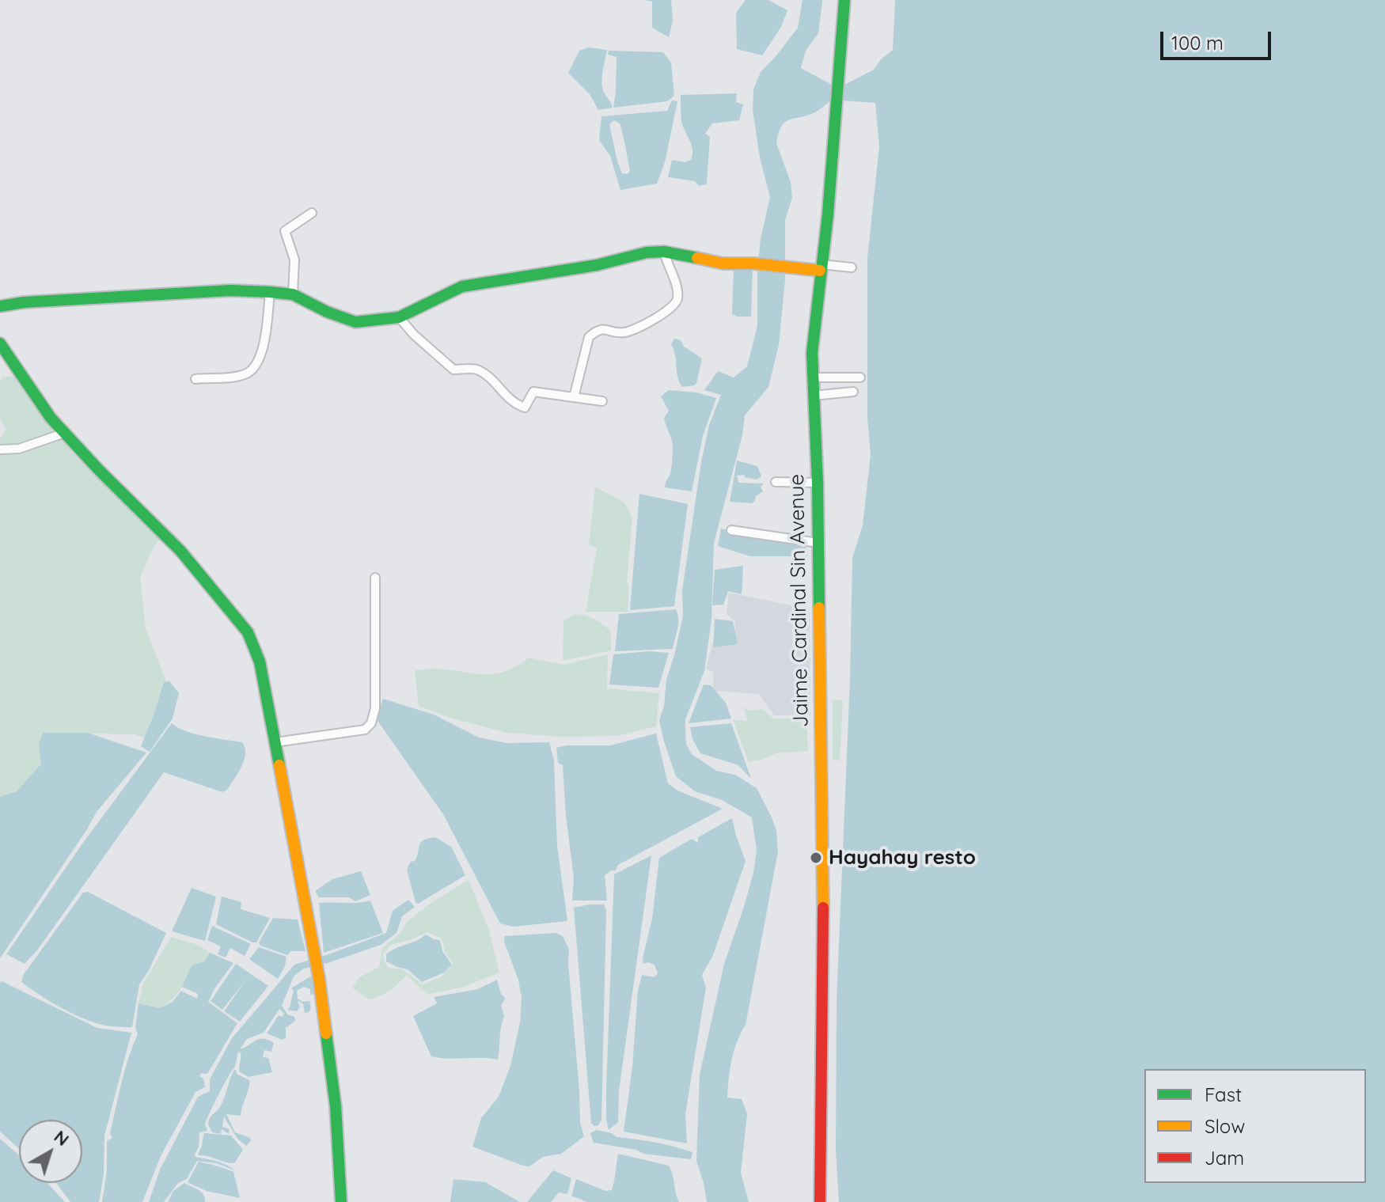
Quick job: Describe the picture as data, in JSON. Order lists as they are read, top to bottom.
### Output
{
  "streets": {
    "street": ["Jaime Cardinal Sin Avenue"]
  },
  "places": ["Hayahay resto"],
  "legend": ["Fast", "Slow", "Jam"],
  "scale_bar": "100 m",
  "north": "top right"
}
